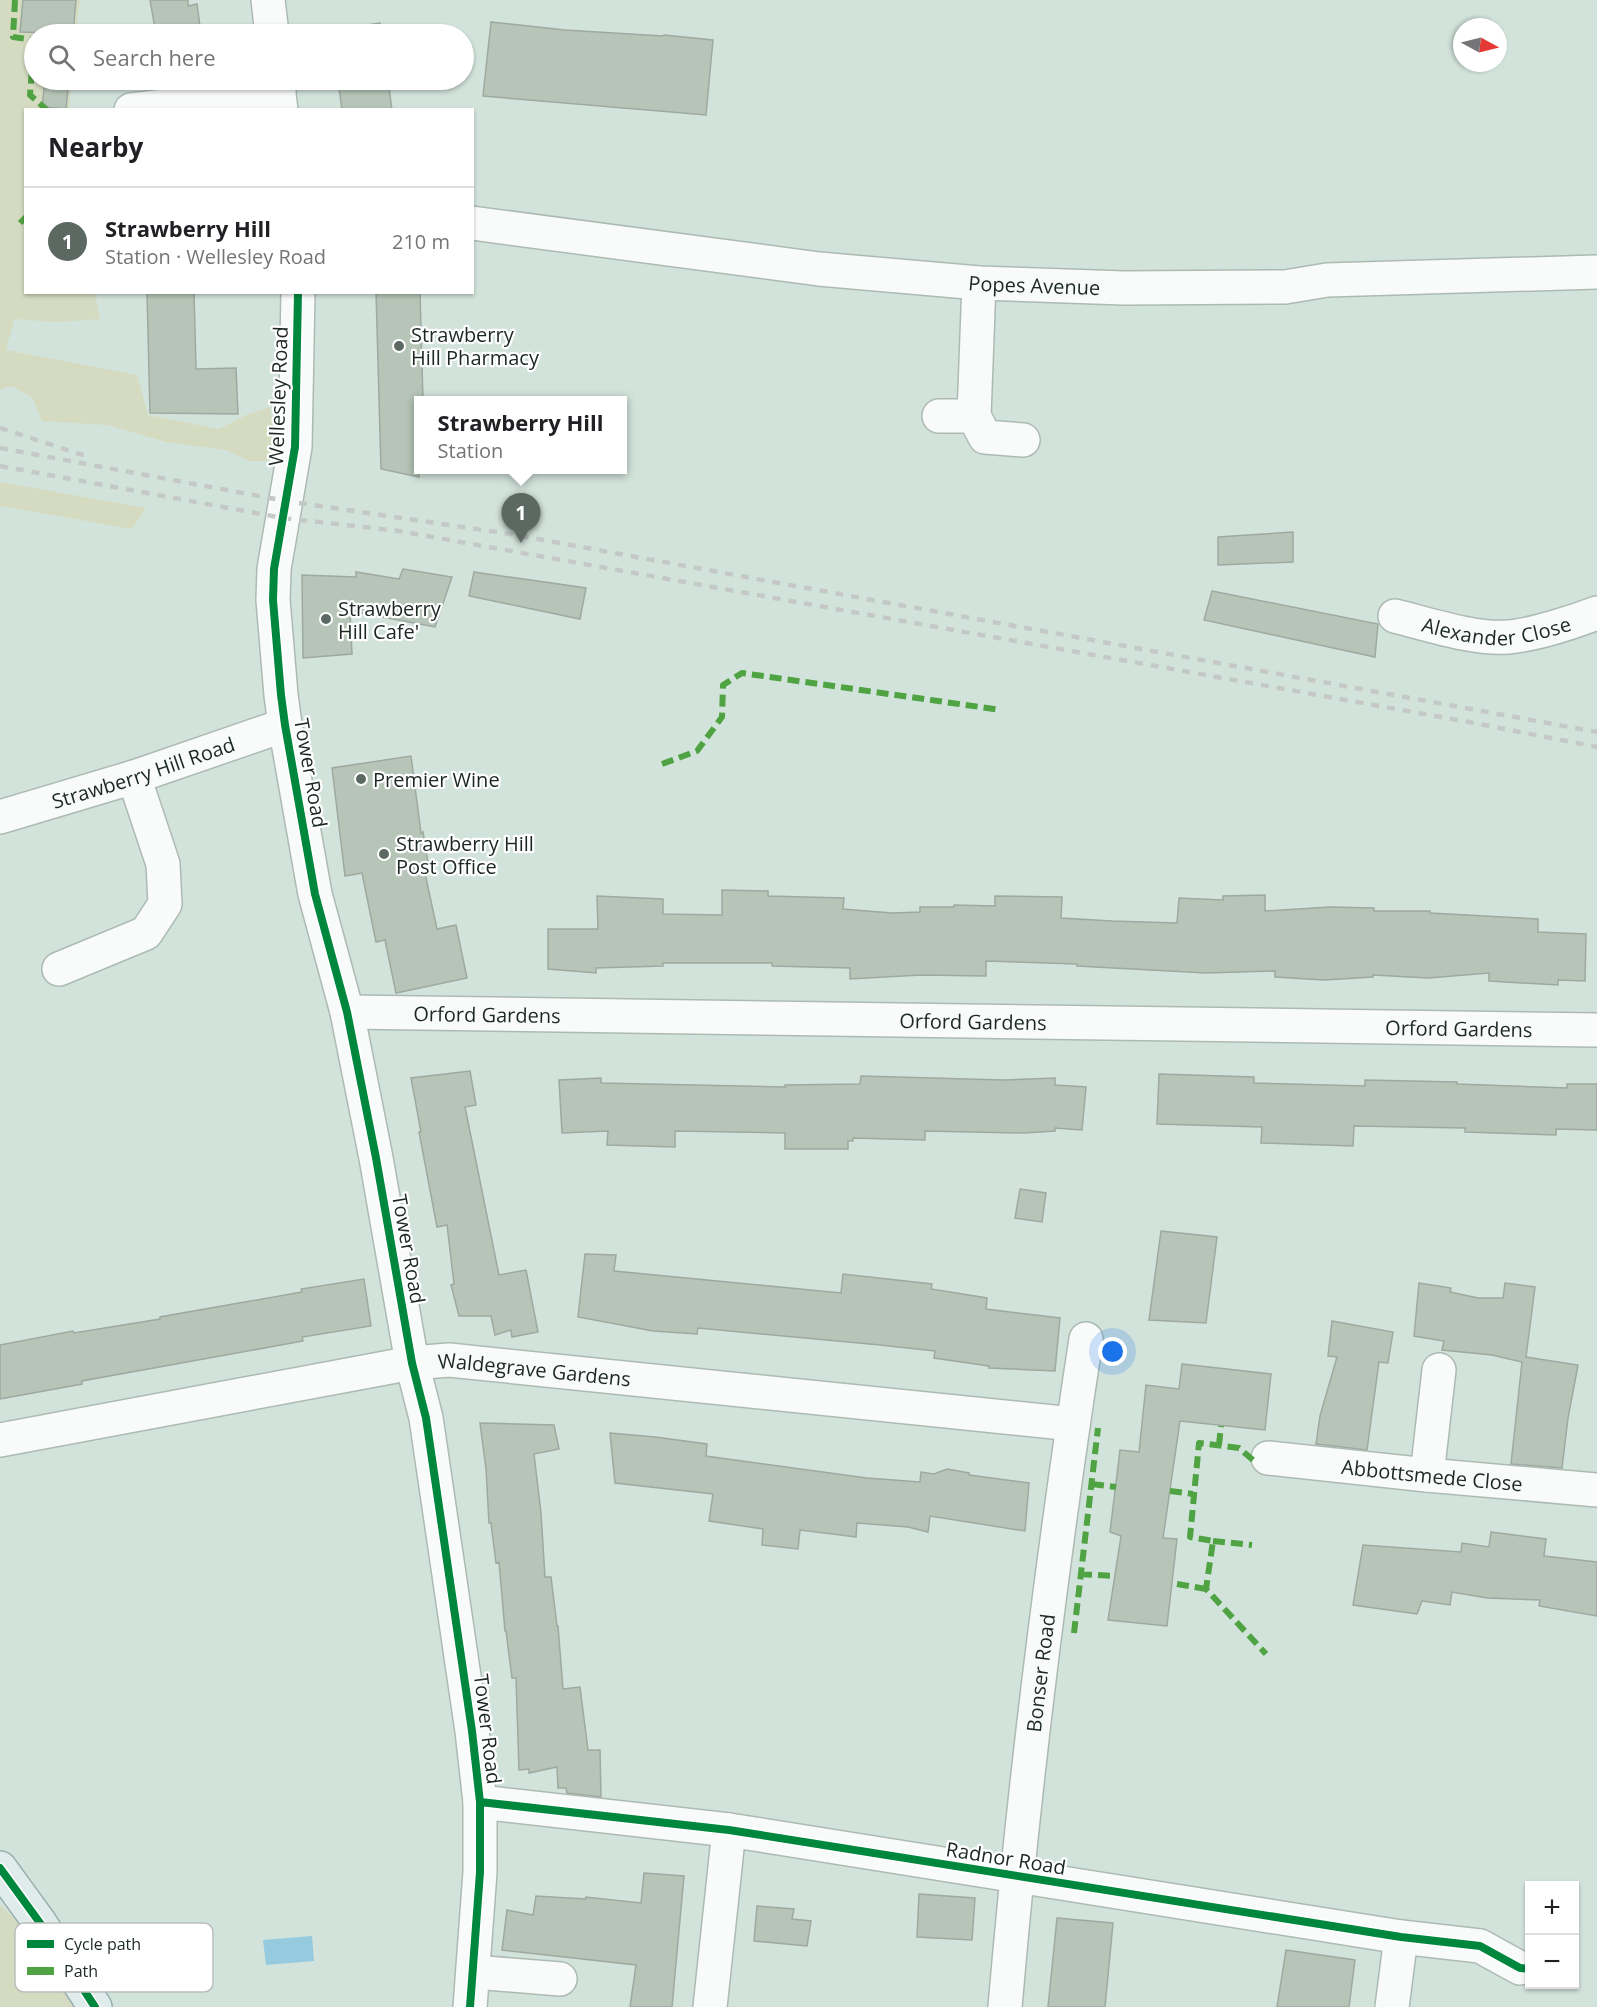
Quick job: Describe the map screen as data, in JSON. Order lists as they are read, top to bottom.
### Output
{
  "streets": {
    "street": [
      "Popes Avenue",
      "Wellesley Road",
      "Alexander Close",
      "Strawberry Hill Road",
      "Tower Road",
      "Orford Gardens",
      "Waldegrave Gardens",
      "Abbottsmede Close",
      "Bonser Road",
      "Radnor Road"
    ]
  },
  "crossings": [
    ["Wellesley Road", "Tower Road"],
    ["Strawberry Hill Road", "Tower Road"],
    ["Tower Road", "Orford Gardens"],
    ["Tower Road", "Waldegrave Gardens"],
    ["Tower Road", "Radnor Road"],
    ["Waldegrave Gardens", "Bonser Road"],
    ["Bonser Road", "Radnor Road"]
  ],
  "places": [
    "Strawberry Hill Pharmacy",
    "Strawberry Hill Cafe'",
    "Premier Wine",
    "Strawberry Hill Post Office"
  ],
  "legend": ["Cycle path", "Path"],
  "north": "right",
  "page": {
    "search": "Search here",
    "heading": "Nearby",
    "list": [
      {
        "mark": "1",
        "name": "Strawberry Hill",
        "note": "Station · Wellesley Road",
        "value": "210 m"
      }
    ],
    "popup": ["Strawberry Hill", "Station"],
    "pins": "1",
    "map_buttons": ["+", "−"]
  }
}
